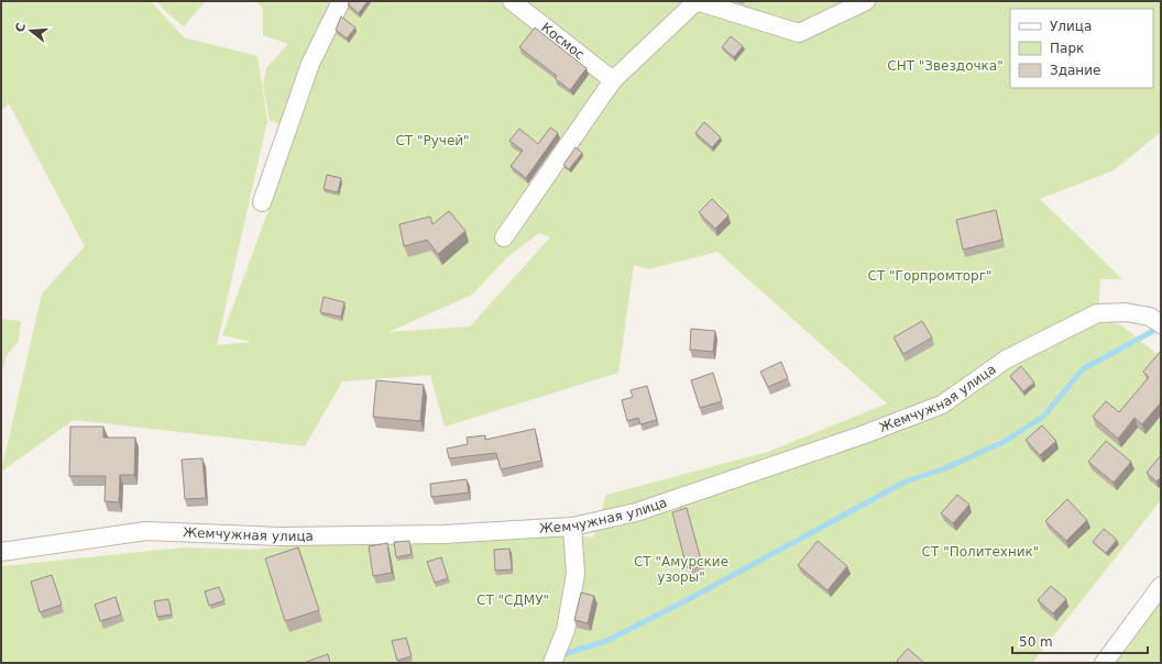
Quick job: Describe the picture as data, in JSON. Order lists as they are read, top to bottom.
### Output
{
  "streets": {
    "street": ["Космос", "Жемчужная улица"]
  },
  "parks": [
    "СНТ \"Звездочка\"",
    "СТ \"Ручей\"",
    "СТ \"Горпромторг\"",
    "СТ \"Политехник\"",
    "СТ \"Амурские узоры\"",
    "СТ \"СДМУ\""
  ],
  "legend": ["Улица", "Парк", "Здание"],
  "scale_bar": "50 m",
  "north": "left"
}
